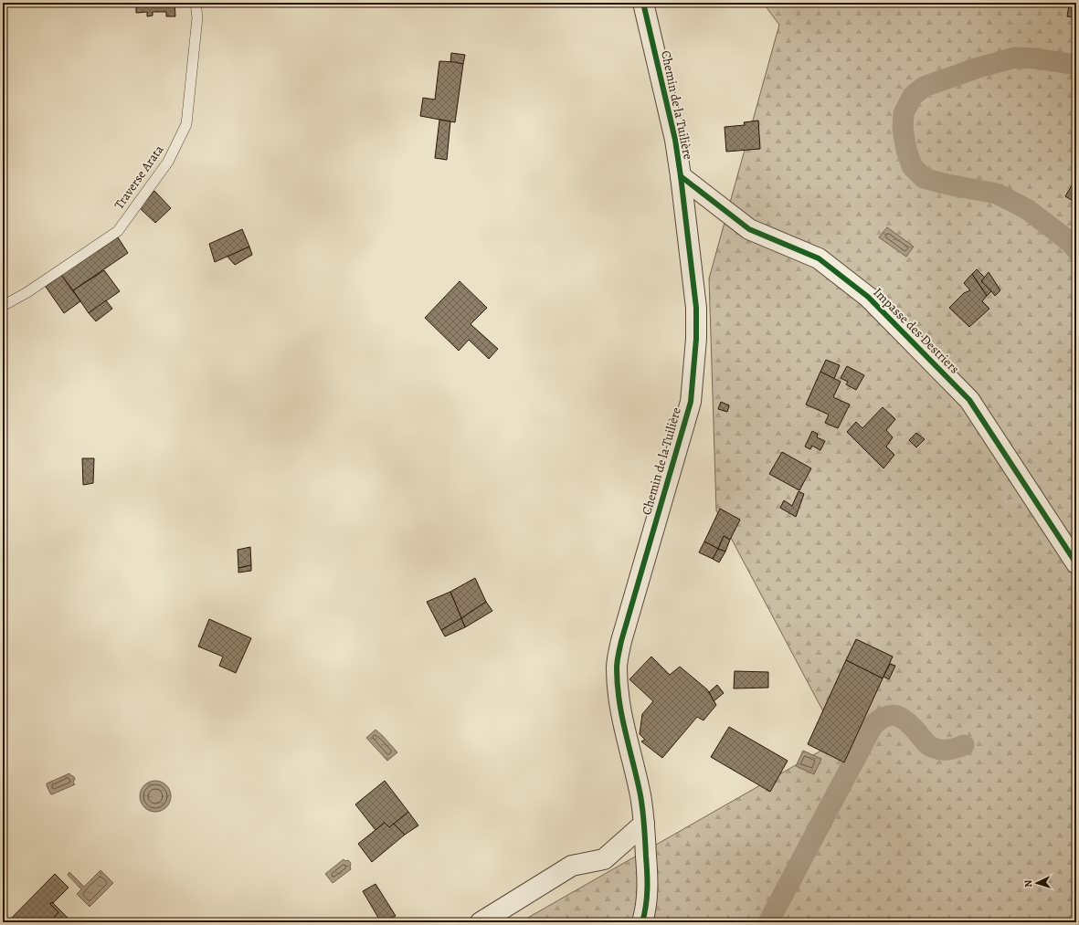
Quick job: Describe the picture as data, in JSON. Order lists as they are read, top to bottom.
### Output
{
  "streets": {
    "street": ["Chemin de la Tuilière", "Impasse des Destriers"],
    "lane": ["Traverse Arata"]
  },
  "crossings": [
    ["Chemin de la Tuilière", "Impasse des Destriers"]
  ],
  "north": "left"
}
